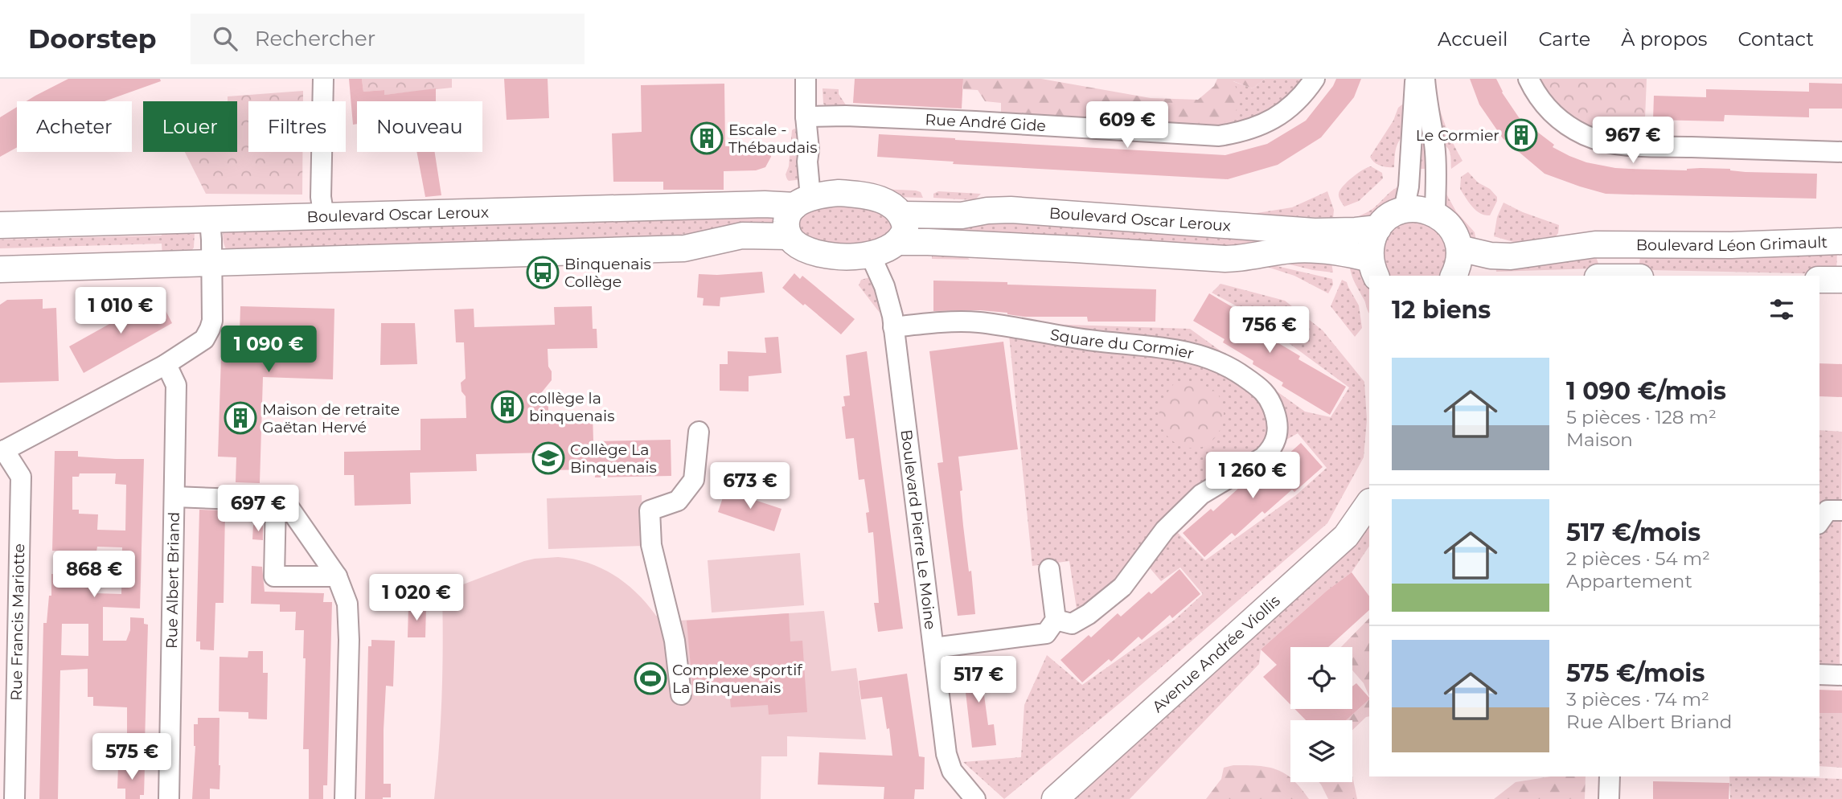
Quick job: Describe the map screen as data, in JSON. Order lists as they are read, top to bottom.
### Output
{
  "streets": {
    "main road": ["Boulevard Oscar Leroux", "Boulevard Léon Grimault", "Avenue Andrée Viollis"],
    "street": [
      "Rue André Gide",
      "Square du Cormier",
      "Boulevard Pierre Le Moine",
      "Rue Albert Briand",
      "Rue Francis Mariotte"
    ]
  },
  "crossings": [
    ["Square du Cormier", "Boulevard Pierre Le Moine"]
  ],
  "places": {
    "building": [
      "Le Cormier",
      "Escale - Thébaudais",
      "collège la binquenais",
      "Maison de retraite Gaëtan Hervé"
    ],
    "bus stop": ["Binquenais Collège"],
    "school or university": ["Collège La Binquenais"],
    "sports": ["Complexe sportif La Binquenais"]
  },
  "page": {
    "header": "Doorstep",
    "search": "Rechercher",
    "nav": [
      "Accueil",
      "Carte",
      "À propos",
      "Contact"
    ],
    "price": [
      "609 €",
      "967 €",
      "1 010 €",
      "756 €",
      "1 090 €",
      "1 260 €",
      "673 €",
      "697 €",
      "868 €",
      "1 020 €",
      "517 €",
      "575 €"
    ],
    "chip": [
      "Acheter",
      "Louer",
      "Filtres",
      "Nouveau"
    ],
    "heading": "12 biens",
    "list": [
      {
        "name": "1 090 €/mois",
        "note": "5 pièces · 128 m² · Maison"
      },
      {
        "name": "517 €/mois",
        "note": "2 pièces · 54 m² · Appartement"
      },
      {
        "name": "575 €/mois",
        "note": "3 pièces · 74 m² · Rue Albert Briand"
      }
    ]
  }
}
